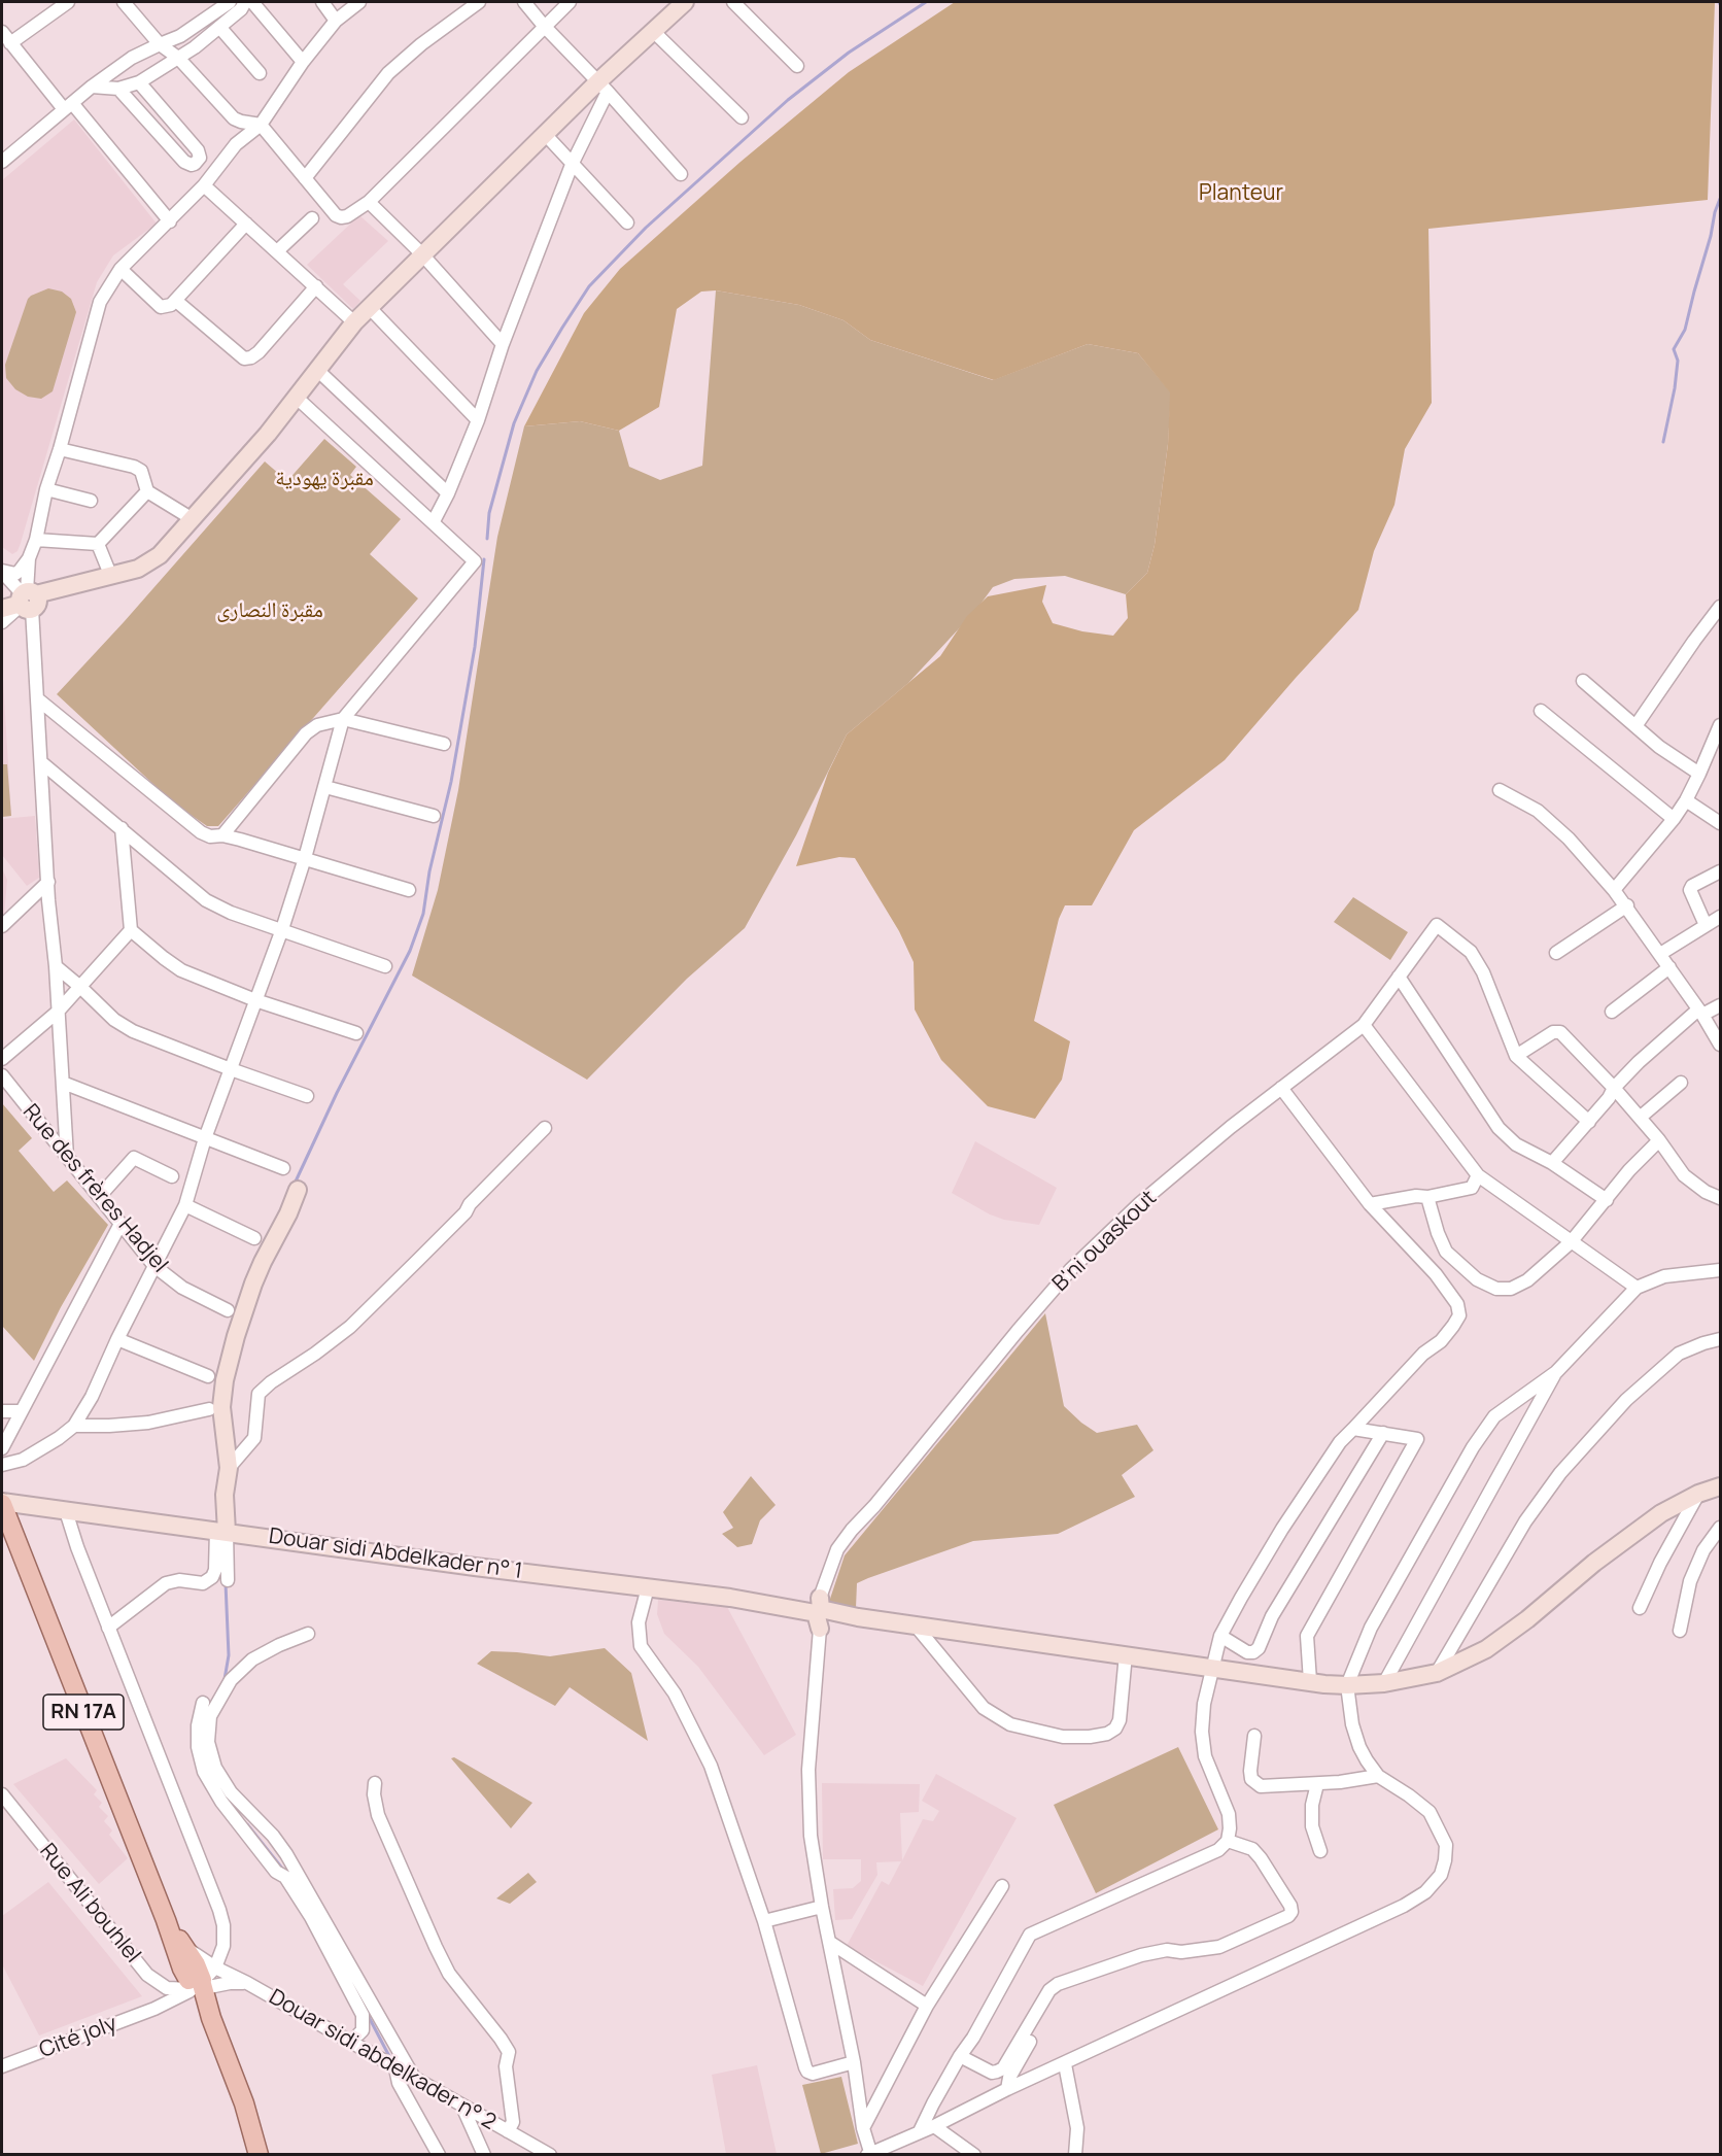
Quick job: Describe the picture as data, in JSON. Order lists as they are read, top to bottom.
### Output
{
  "streets": {
    "main road": ["RN 17A"],
    "street": [
      "Rue des frères Hadjel",
      "B'ni ouaskout",
      "Douar sidi Abdelkader n° 1",
      "Rue Ali bouhlel",
      "Cité joly",
      "Douar sidi abdelkader n° 2"
    ]
  },
  "crossings": [
    ["B'ni ouaskout", "Douar sidi Abdelkader n° 1"],
    ["Douar sidi Abdelkader n° 1", "RN 17A"],
    ["RN 17A", "Cité joly"],
    ["RN 17A", "Douar sidi abdelkader n° 2"],
    ["Cité joly", "Douar sidi abdelkader n° 2"]
  ],
  "parks": ["Planteur", "مقبرة يهودية", "مقبرة النصارى"]
}
